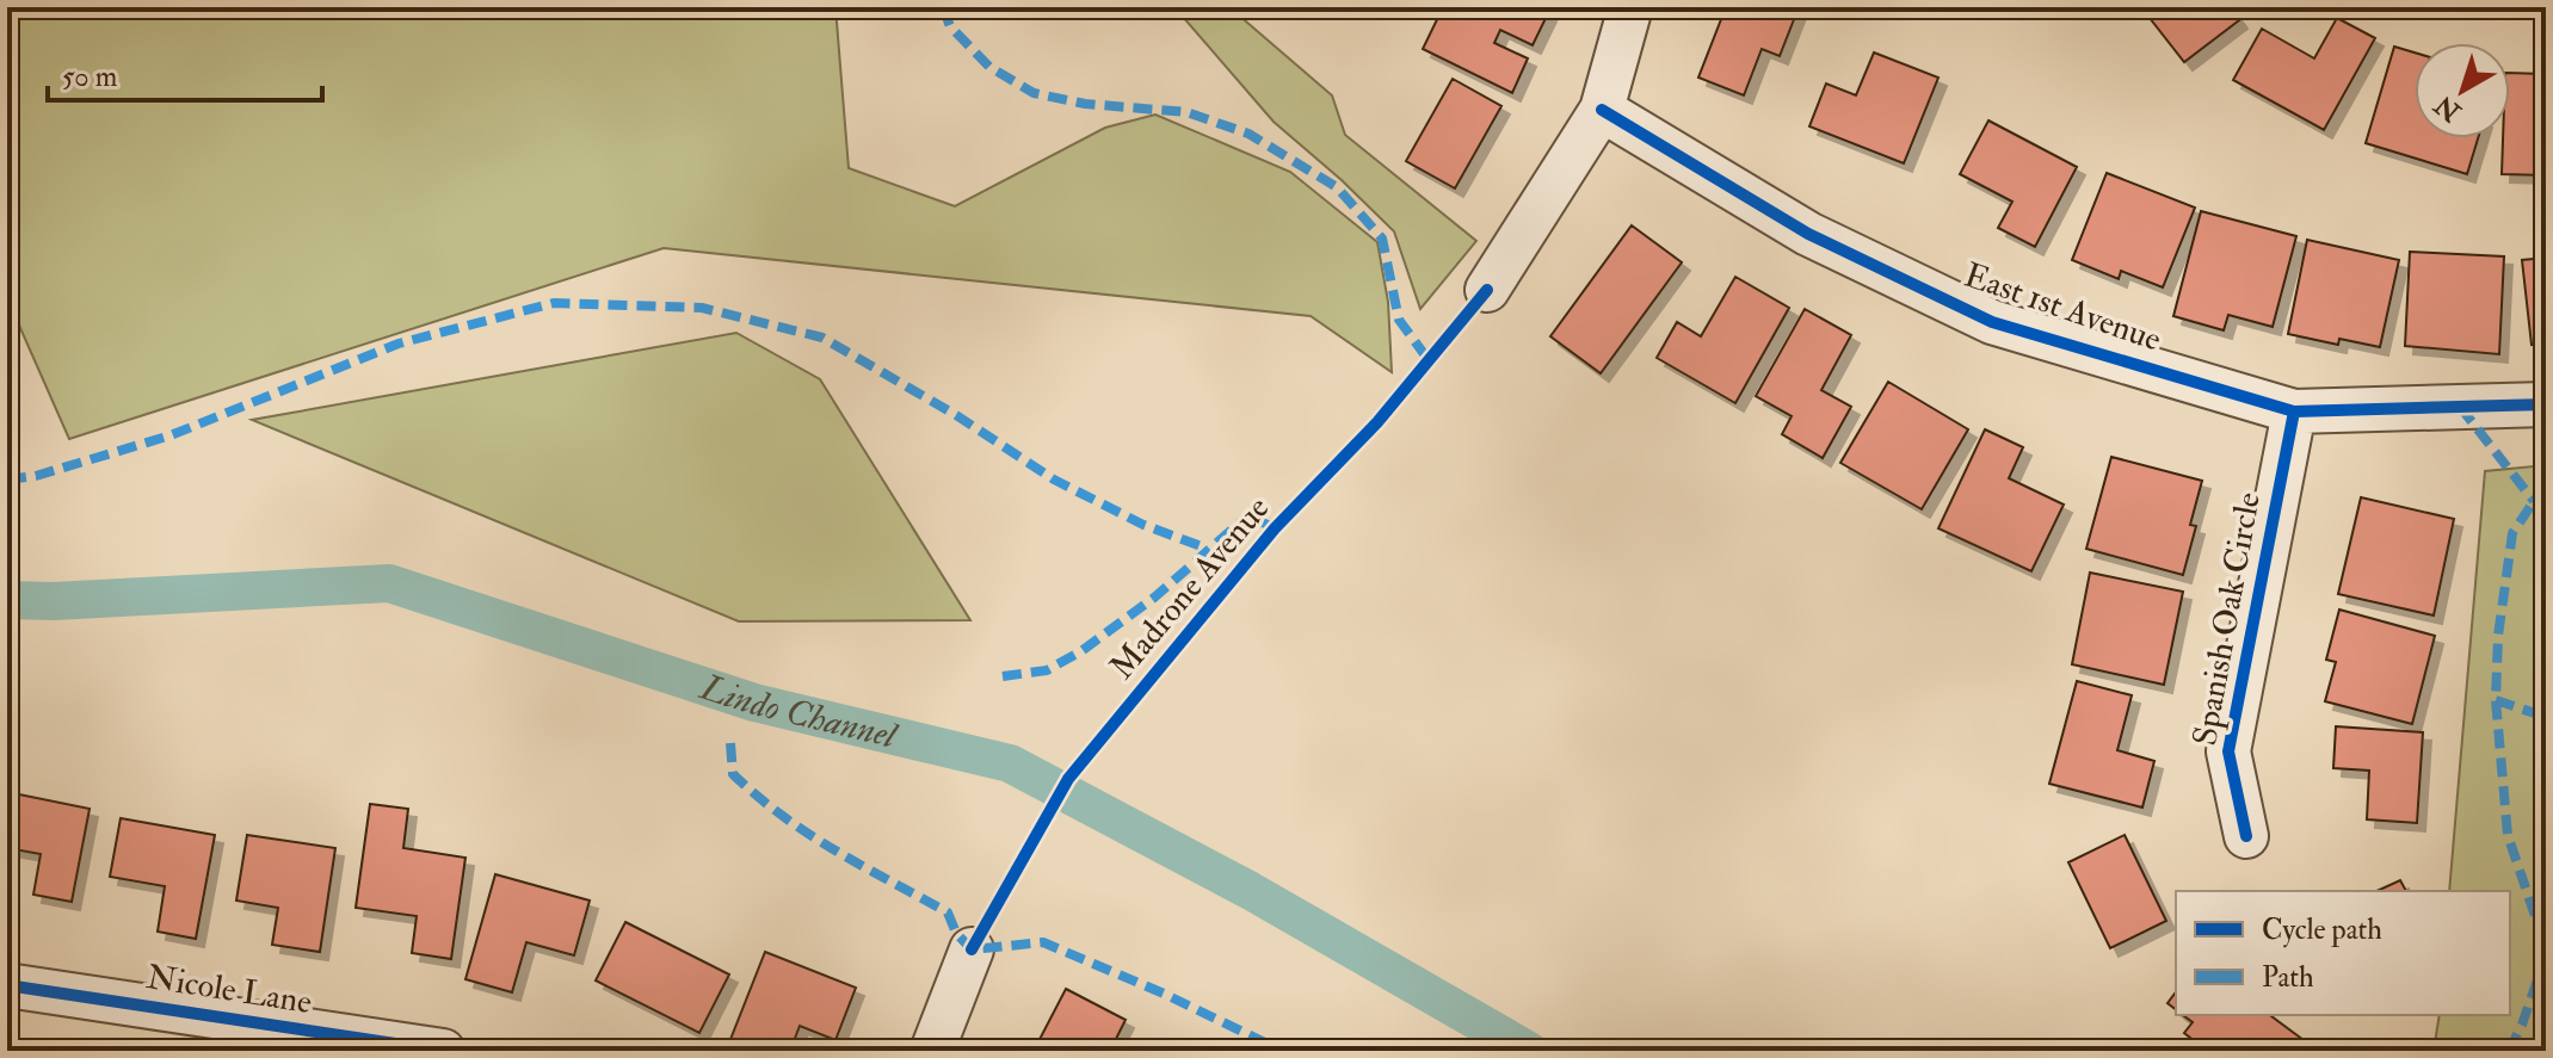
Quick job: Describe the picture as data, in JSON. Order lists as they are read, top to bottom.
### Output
{
  "streets": {
    "street": ["East 1st Avenue", "Spanish Oak Circle", "Nicole Lane"],
    "cycle path": ["Madrone Avenue"]
  },
  "crossings": [
    ["East 1st Avenue", "Spanish Oak Circle"]
  ],
  "water": ["Lindo Channel"],
  "legend": ["Cycle path", "Path"],
  "scale_bar": "50 m",
  "north": "bottom left"
}
